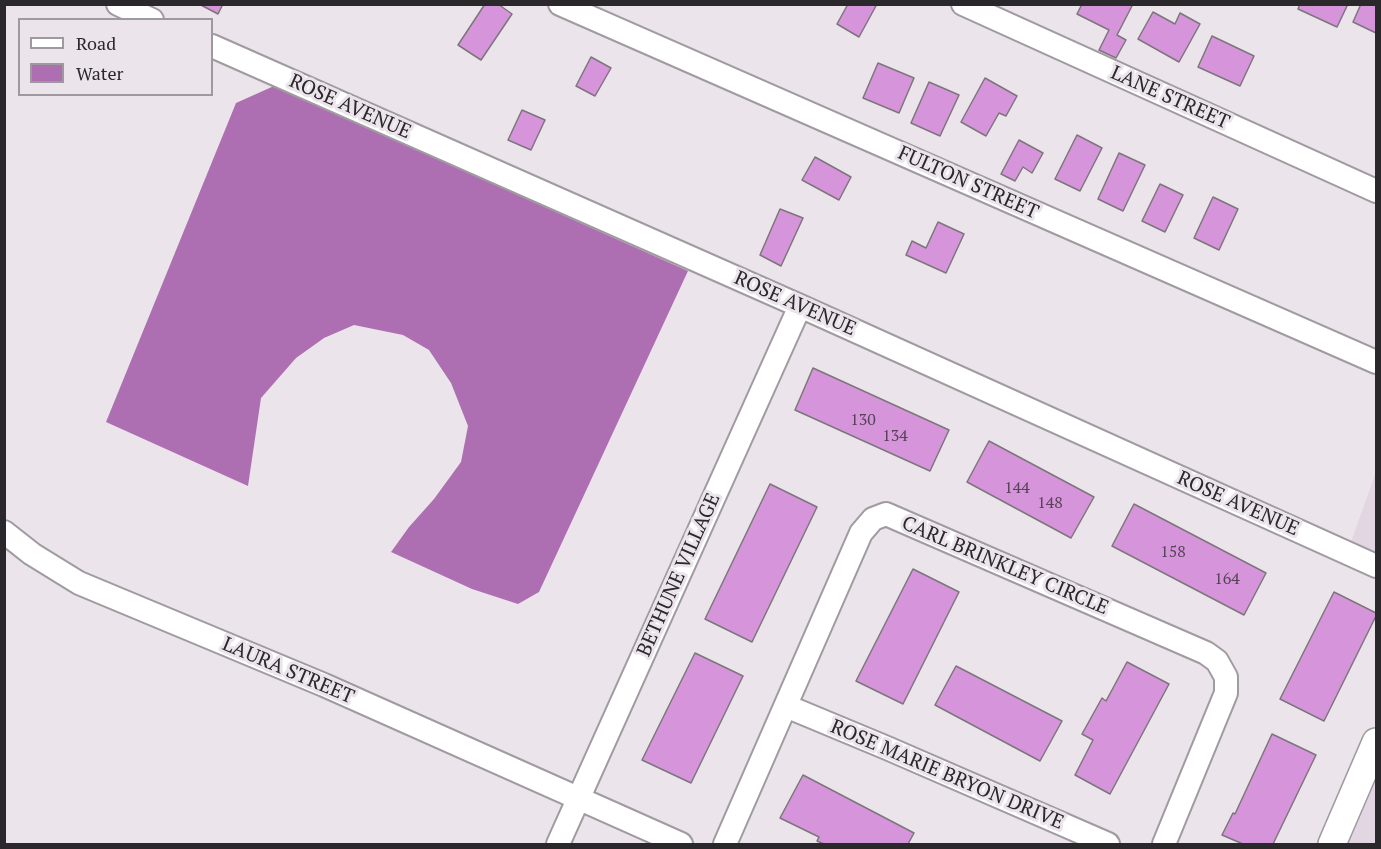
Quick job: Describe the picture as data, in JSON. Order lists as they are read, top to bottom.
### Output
{
  "streets": {
    "street": [
      "LANE STREET",
      "ROSE AVENUE",
      "FULTON STREET",
      "CARL BRINKLEY CIRCLE",
      "BETHUNE VILLAGE",
      "LAURA STREET",
      "ROSE MARIE BRYON DRIVE"
    ]
  },
  "crossings": [
    ["ROSE AVENUE", "BETHUNE VILLAGE"],
    ["CARL BRINKLEY CIRCLE", "ROSE MARIE BRYON DRIVE"],
    ["BETHUNE VILLAGE", "LAURA STREET"]
  ],
  "house_numbers": [
    "130",
    "134",
    "144",
    "148",
    "158",
    "164"
  ],
  "legend": ["Road", "Water"]
}
